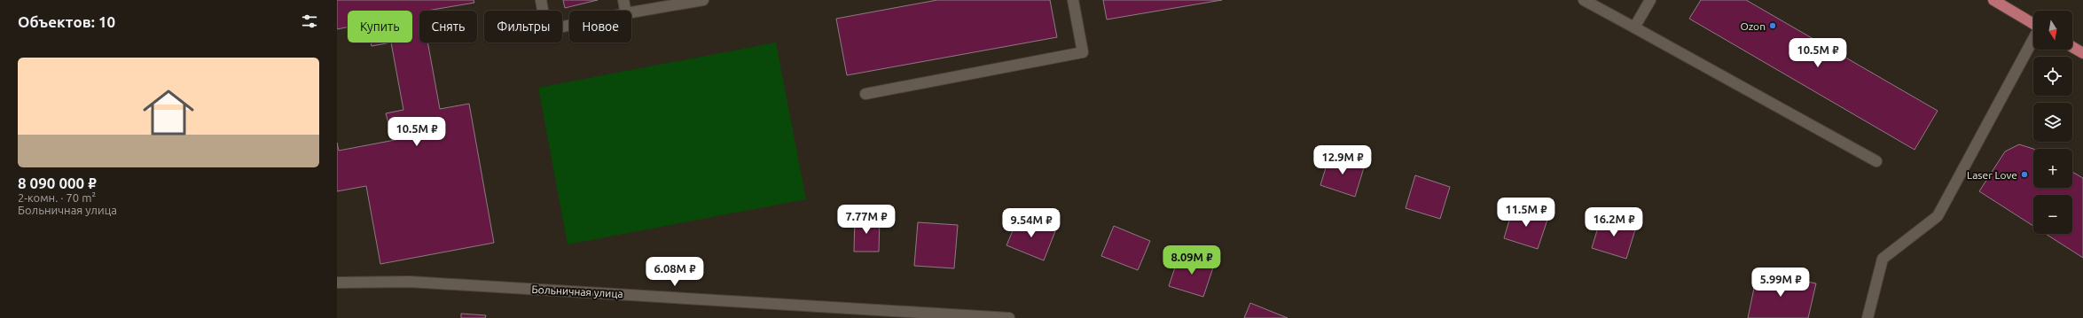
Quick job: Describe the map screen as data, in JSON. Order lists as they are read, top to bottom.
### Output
{
  "streets": {
    "street": ["Больничная улица"]
  },
  "places": ["Ozon", "Laser Love"],
  "north": "bottom",
  "page": {
    "heading": "Объектов: 10",
    "map_buttons": ["+", "−"],
    "chip": [
      "Купить",
      "Снять",
      "Фильтры",
      "Новое"
    ],
    "price": [
      "10.5M ₽",
      "10.5M ₽",
      "12.9M ₽",
      "11.5M ₽",
      "7.77M ₽",
      "16.2M ₽",
      "9.54M ₽",
      "8.09M ₽",
      "6.08M ₽",
      "5.99M ₽"
    ],
    "list": [
      {
        "name": "8 090 000 ₽",
        "note": "2-комн. · 70 m² · Больничная улица"
      }
    ]
  }
}
